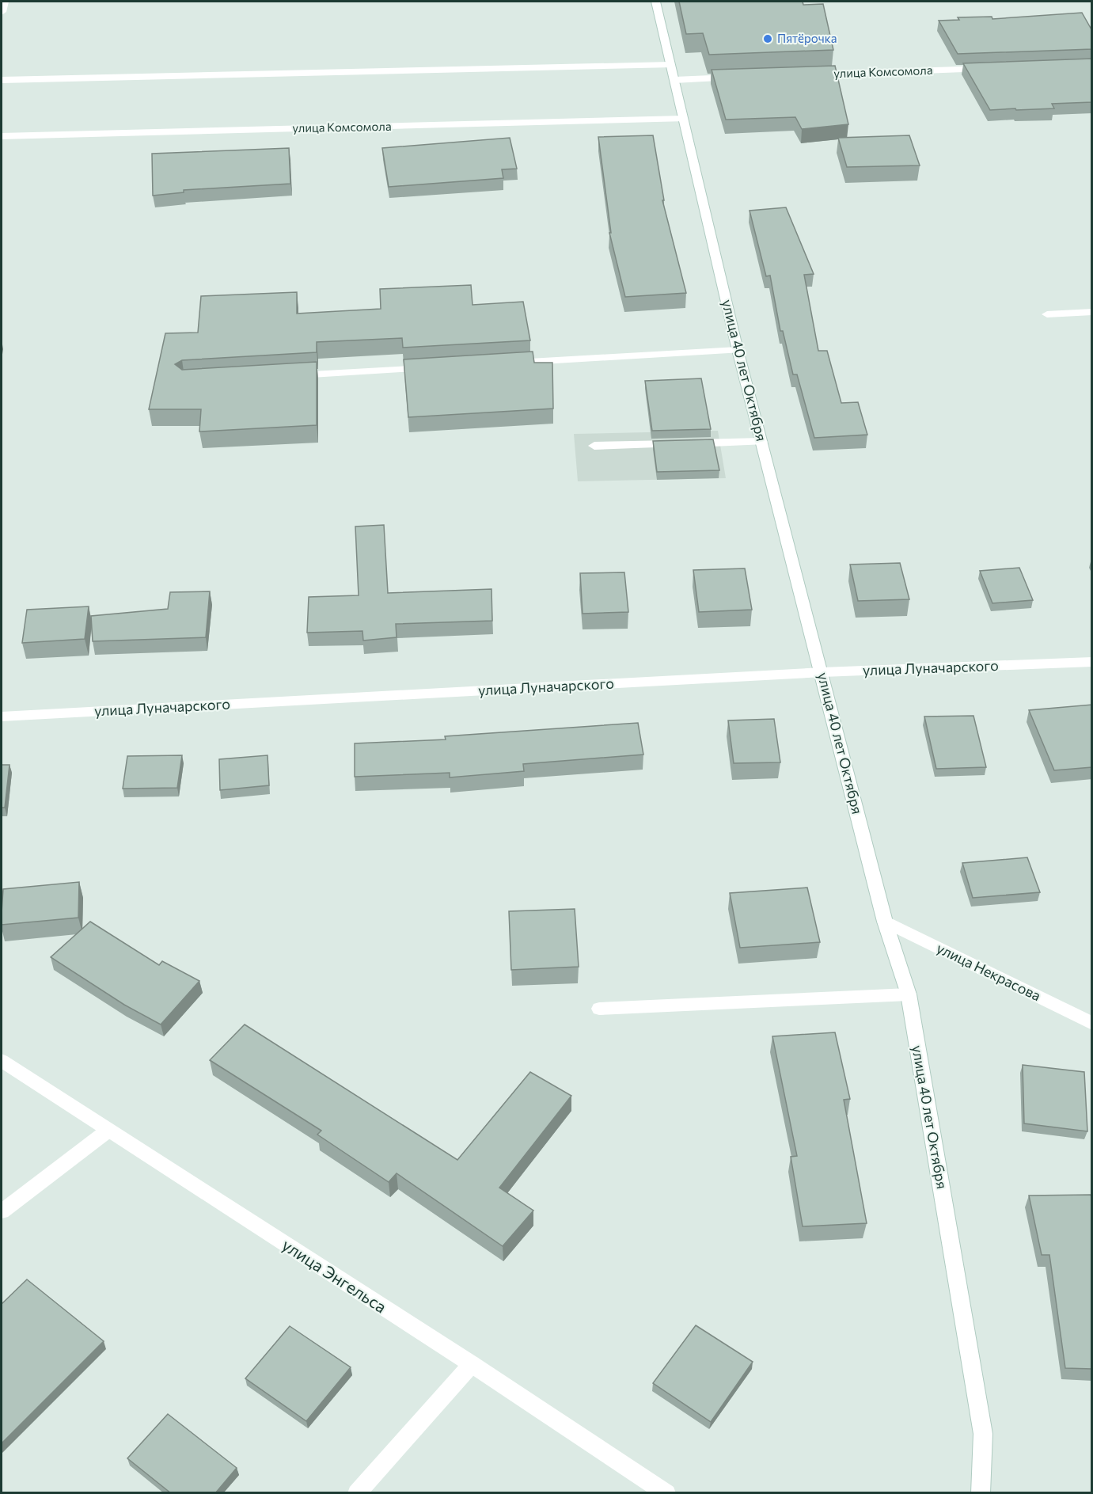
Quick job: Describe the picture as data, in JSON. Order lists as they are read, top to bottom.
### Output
{
  "streets": {
    "street": [
      "улица Комсомола",
      "улица 40 лет Октября",
      "улица Луначарского",
      "улица Некрасова",
      "улица Энгельса"
    ]
  },
  "crossings": [
    ["улица Комсомола", "улица 40 лет Октября"],
    ["улица 40 лет Октября", "улица Луначарского"],
    ["улица 40 лет Октября", "улица Некрасова"]
  ],
  "places": ["Пятёрочка"]
}
